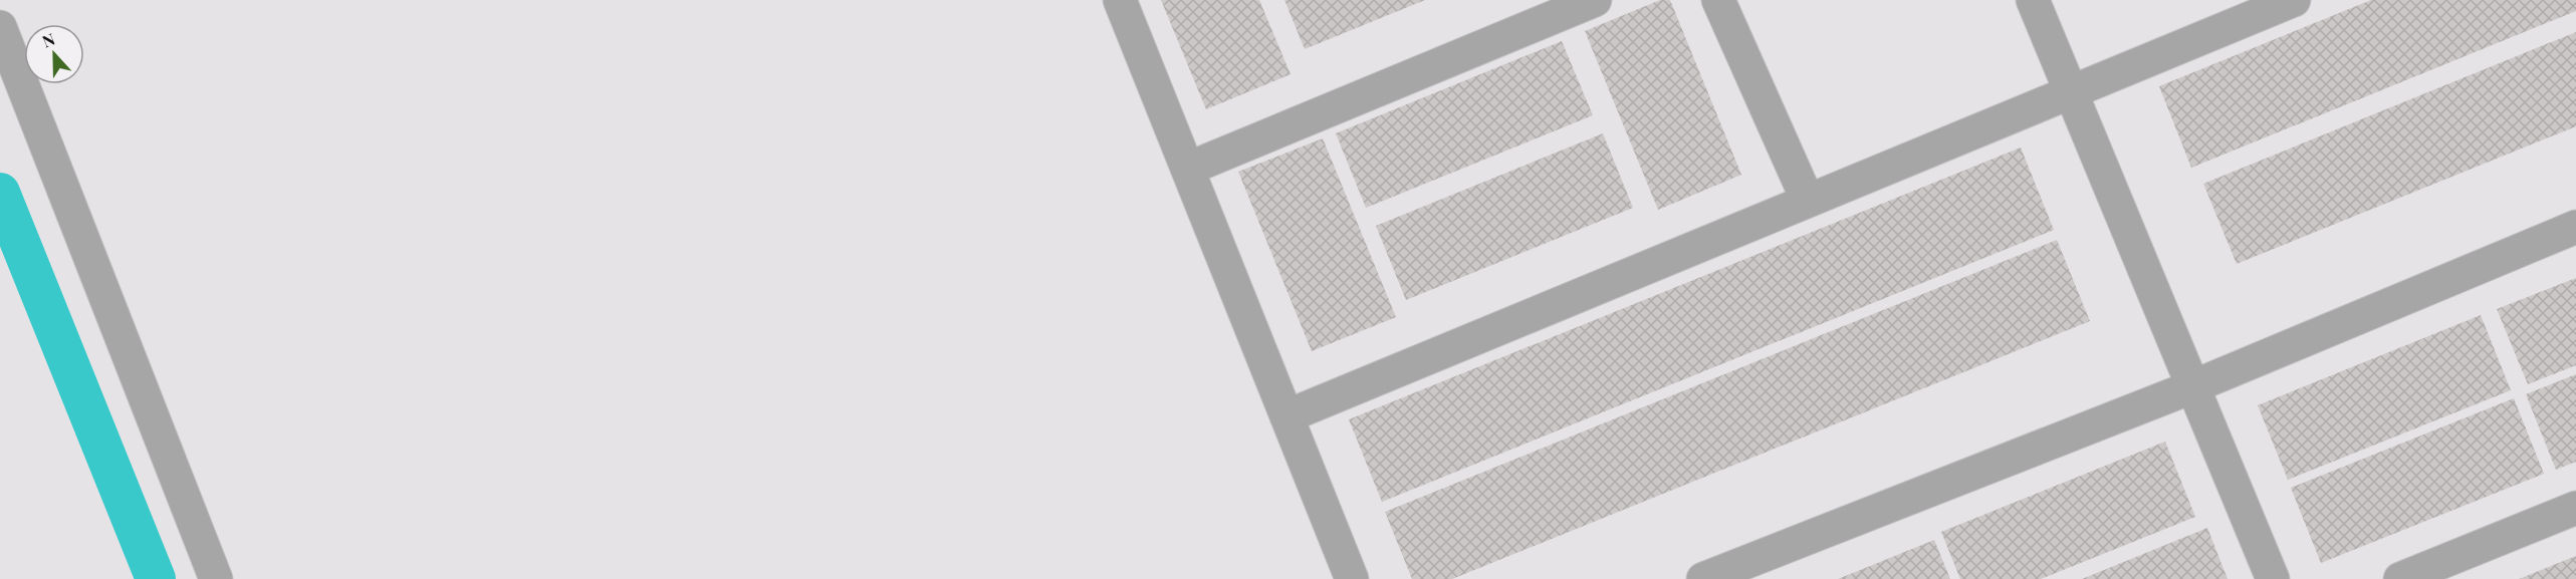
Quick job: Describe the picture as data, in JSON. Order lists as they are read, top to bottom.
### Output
{
  "north": "top"
}
